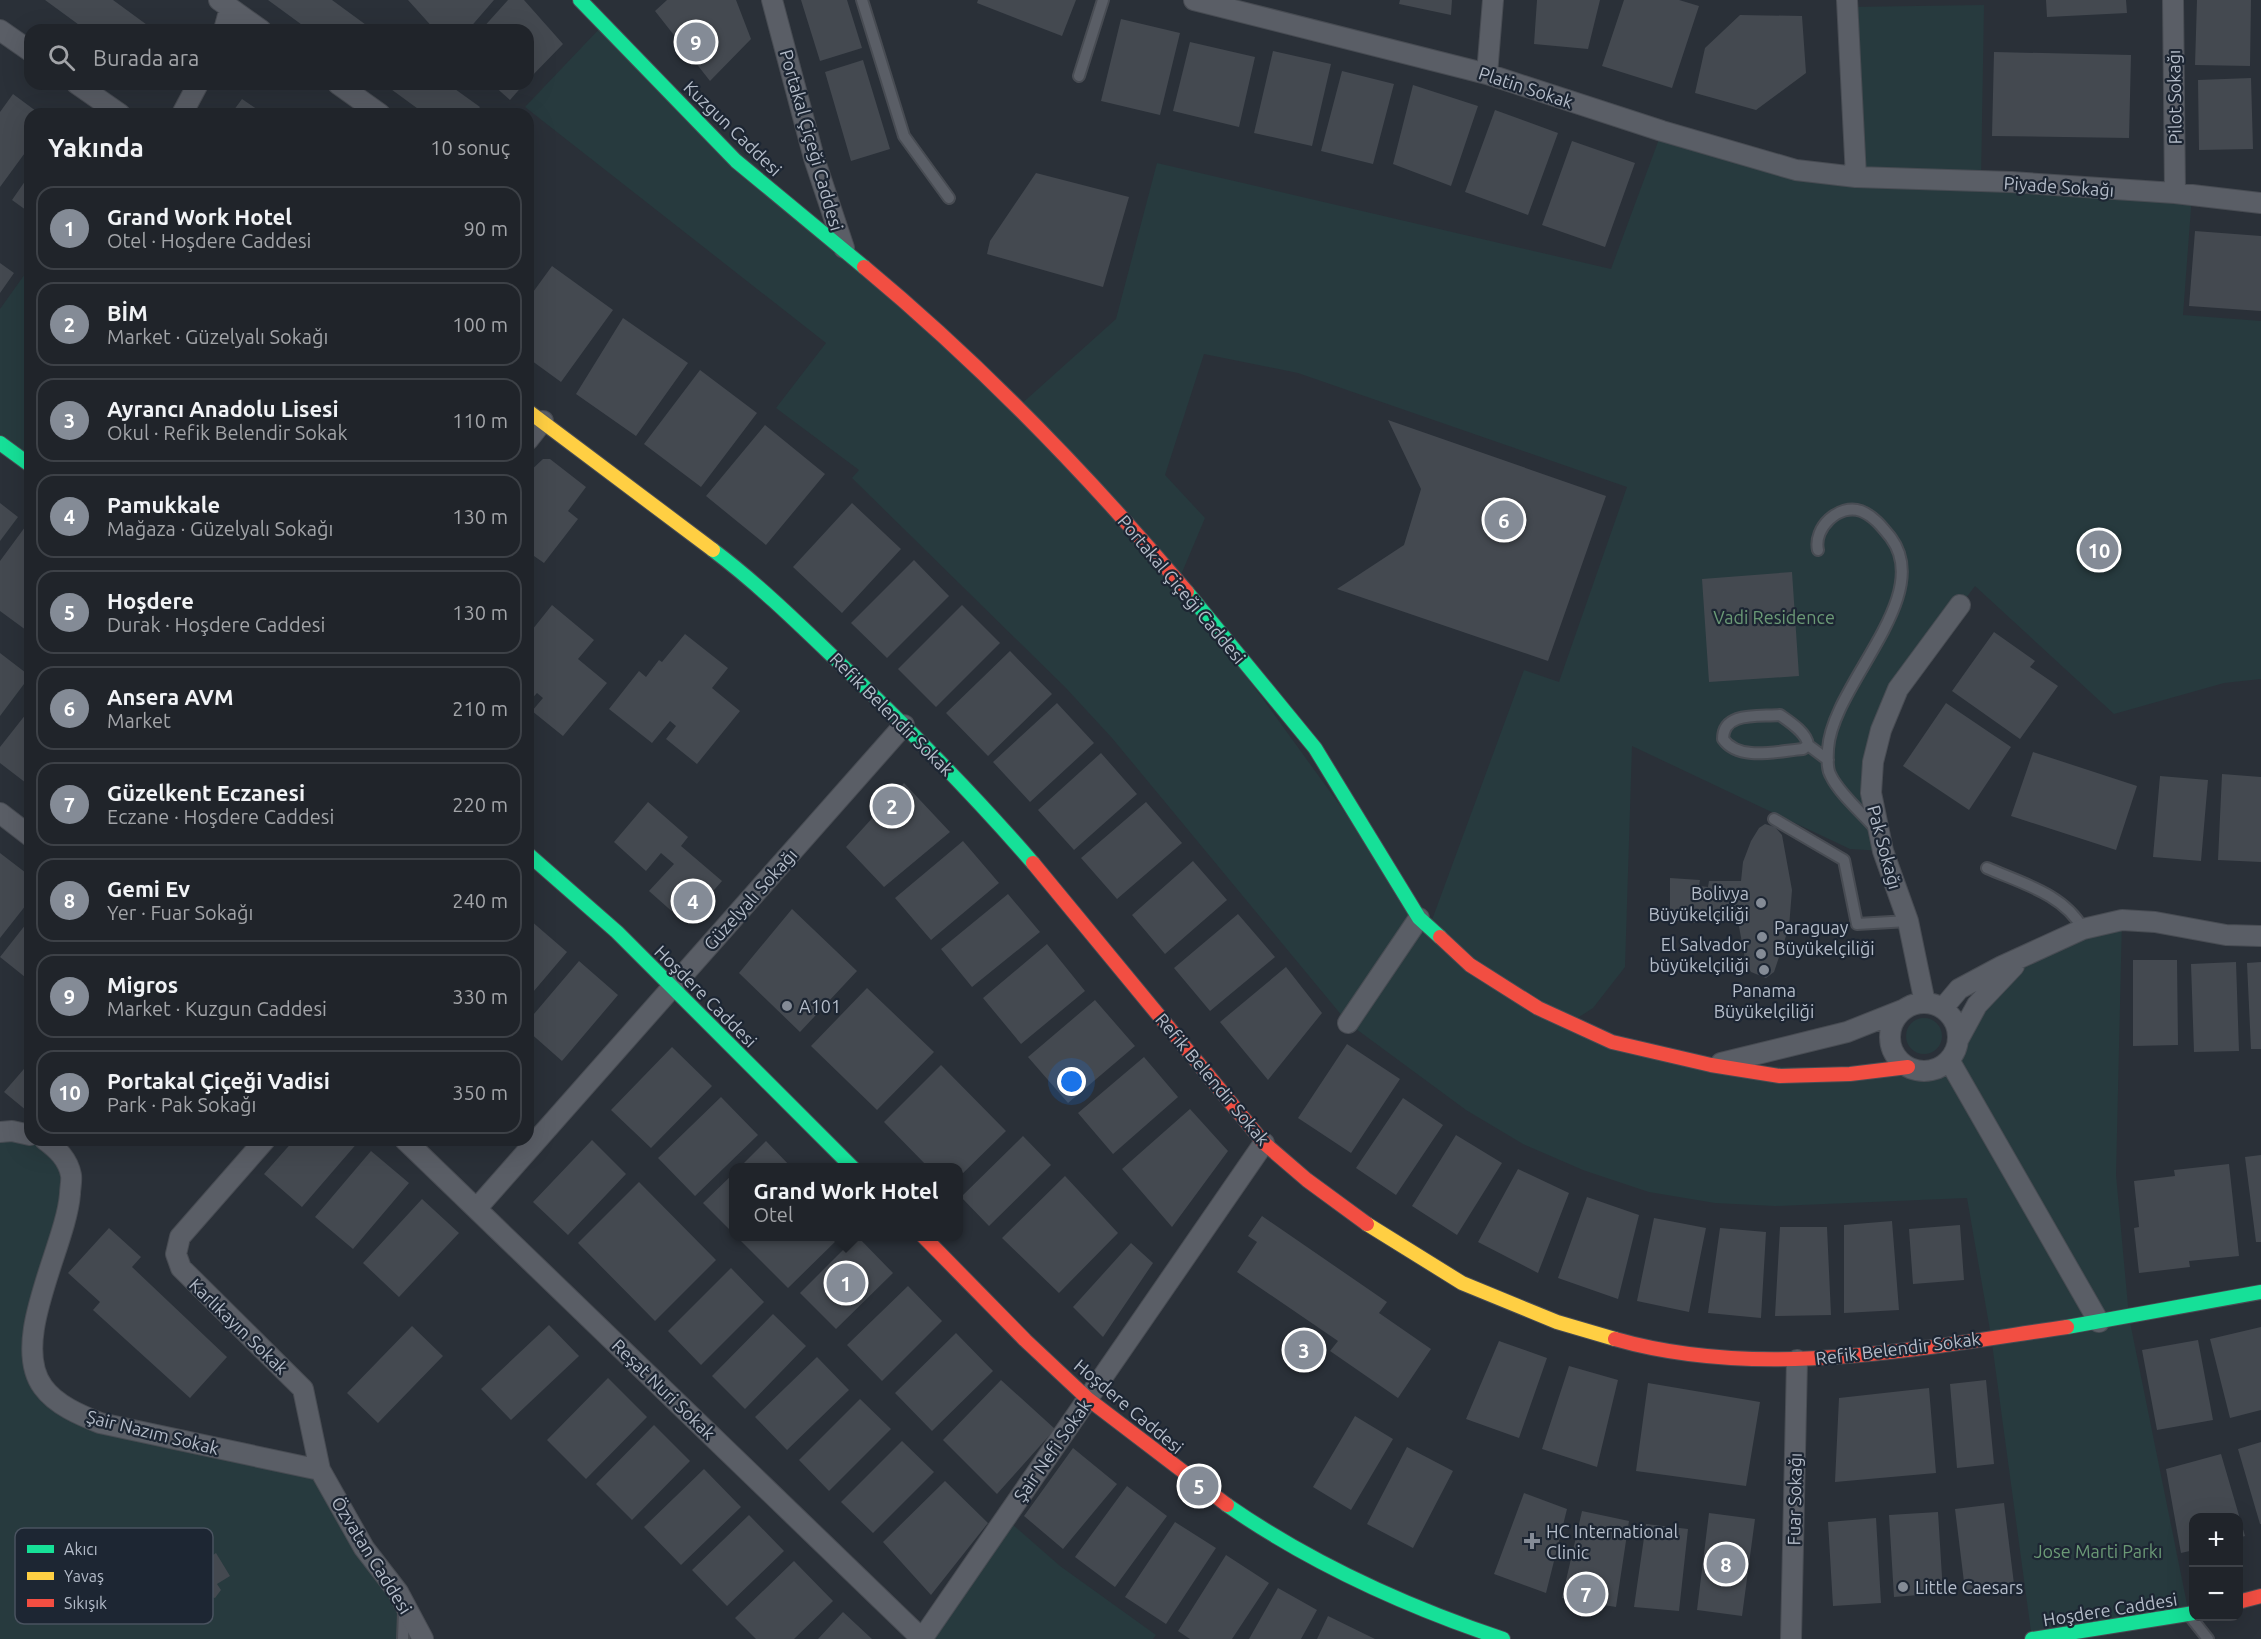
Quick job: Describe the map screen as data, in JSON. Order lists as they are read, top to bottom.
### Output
{
  "streets": {
    "street": [
      "Platin Sokak",
      "Pilot Sokağı",
      "Kuzgun Caddesi",
      "Portakal Çiçeği Caddesi",
      "Piyade Sokağı",
      "Refik Belendir Sokak",
      "Pak Sokağı",
      "Güzelyalı Sokağı",
      "Hoşdere Caddesi",
      "Karlıkayın Sokak",
      "Reşat Nuri Sokak",
      "Şair Nazım Sokak",
      "Şair Nefi Sokak",
      "Fuar Sokağı",
      "Özvatan Caddesi"
    ]
  },
  "crossings": [
    ["Platin Sokak", "Piyade Sokağı"],
    ["Pilot Sokağı", "Piyade Sokağı"],
    ["Kuzgun Caddesi", "Portakal Çiçeği Caddesi"],
    ["Portakal Çiçeği Caddesi", "Pak Sokağı"],
    ["Refik Belendir Sokak", "Güzelyalı Sokağı"],
    ["Refik Belendir Sokak", "Şair Nefi Sokak"],
    ["Refik Belendir Sokak", "Fuar Sokağı"],
    ["Güzelyalı Sokağı", "Hoşdere Caddesi"],
    ["Güzelyalı Sokağı", "Reşat Nuri Sokak"],
    ["Hoşdere Caddesi", "Şair Nefi Sokak"],
    ["Karlıkayın Sokak", "Şair Nazım Sokak"],
    ["Karlıkayın Sokak", "Özvatan Caddesi"],
    ["Reşat Nuri Sokak", "Şair Nefi Sokak"],
    ["Şair Nazım Sokak", "Özvatan Caddesi"]
  ],
  "parks": ["Vadi Residence", "Jose Marti Parkı"],
  "places": {
    "other": [
      "Bolivya Büyükelçiliği",
      "Paraguay Büyükelçiliği",
      "El Salvador büyükelçiliği",
      "Panama Büyükelçiliği",
      "A101",
      "Little Caesars"
    ],
    "health": ["HC International Clinic"]
  },
  "legend": ["Akıcı", "Yavaş", "Sıkışık"],
  "page": {
    "pins": [
      "9",
      "6",
      "10",
      "2",
      "4",
      "1",
      "3",
      "5",
      "8",
      "7"
    ],
    "search": "Burada ara",
    "heading": ["Yakında", "10 sonuç"],
    "list": [
      {
        "mark": "1",
        "name": "Grand Work Hotel",
        "note": "Otel · Hoşdere Caddesi",
        "value": "90 m"
      },
      {
        "mark": "2",
        "name": "BİM",
        "note": "Market · Güzelyalı Sokağı",
        "value": "100 m"
      },
      {
        "mark": "3",
        "name": "Ayrancı Anadolu Lisesi",
        "note": "Okul · Refik Belendir Sokak",
        "value": "110 m"
      },
      {
        "mark": "4",
        "name": "Pamukkale",
        "note": "Mağaza · Güzelyalı Sokağı",
        "value": "130 m"
      },
      {
        "mark": "5",
        "name": "Hoşdere",
        "note": "Durak · Hoşdere Caddesi",
        "value": "130 m"
      },
      {
        "mark": "6",
        "name": "Ansera AVM",
        "note": "Market",
        "value": "210 m"
      },
      {
        "mark": "7",
        "name": "Güzelkent Eczanesi",
        "note": "Eczane · Hoşdere Caddesi",
        "value": "220 m"
      },
      {
        "mark": "8",
        "name": "Gemi Ev",
        "note": "Yer · Fuar Sokağı",
        "value": "240 m"
      },
      {
        "mark": "9",
        "name": "Migros",
        "note": "Market · Kuzgun Caddesi",
        "value": "330 m"
      },
      {
        "mark": "10",
        "name": "Portakal Çiçeği Vadisi",
        "note": "Park · Pak Sokağı",
        "value": "350 m"
      }
    ],
    "popup": ["Grand Work Hotel", "Otel"],
    "map_buttons": ["+", "−"]
  }
}
